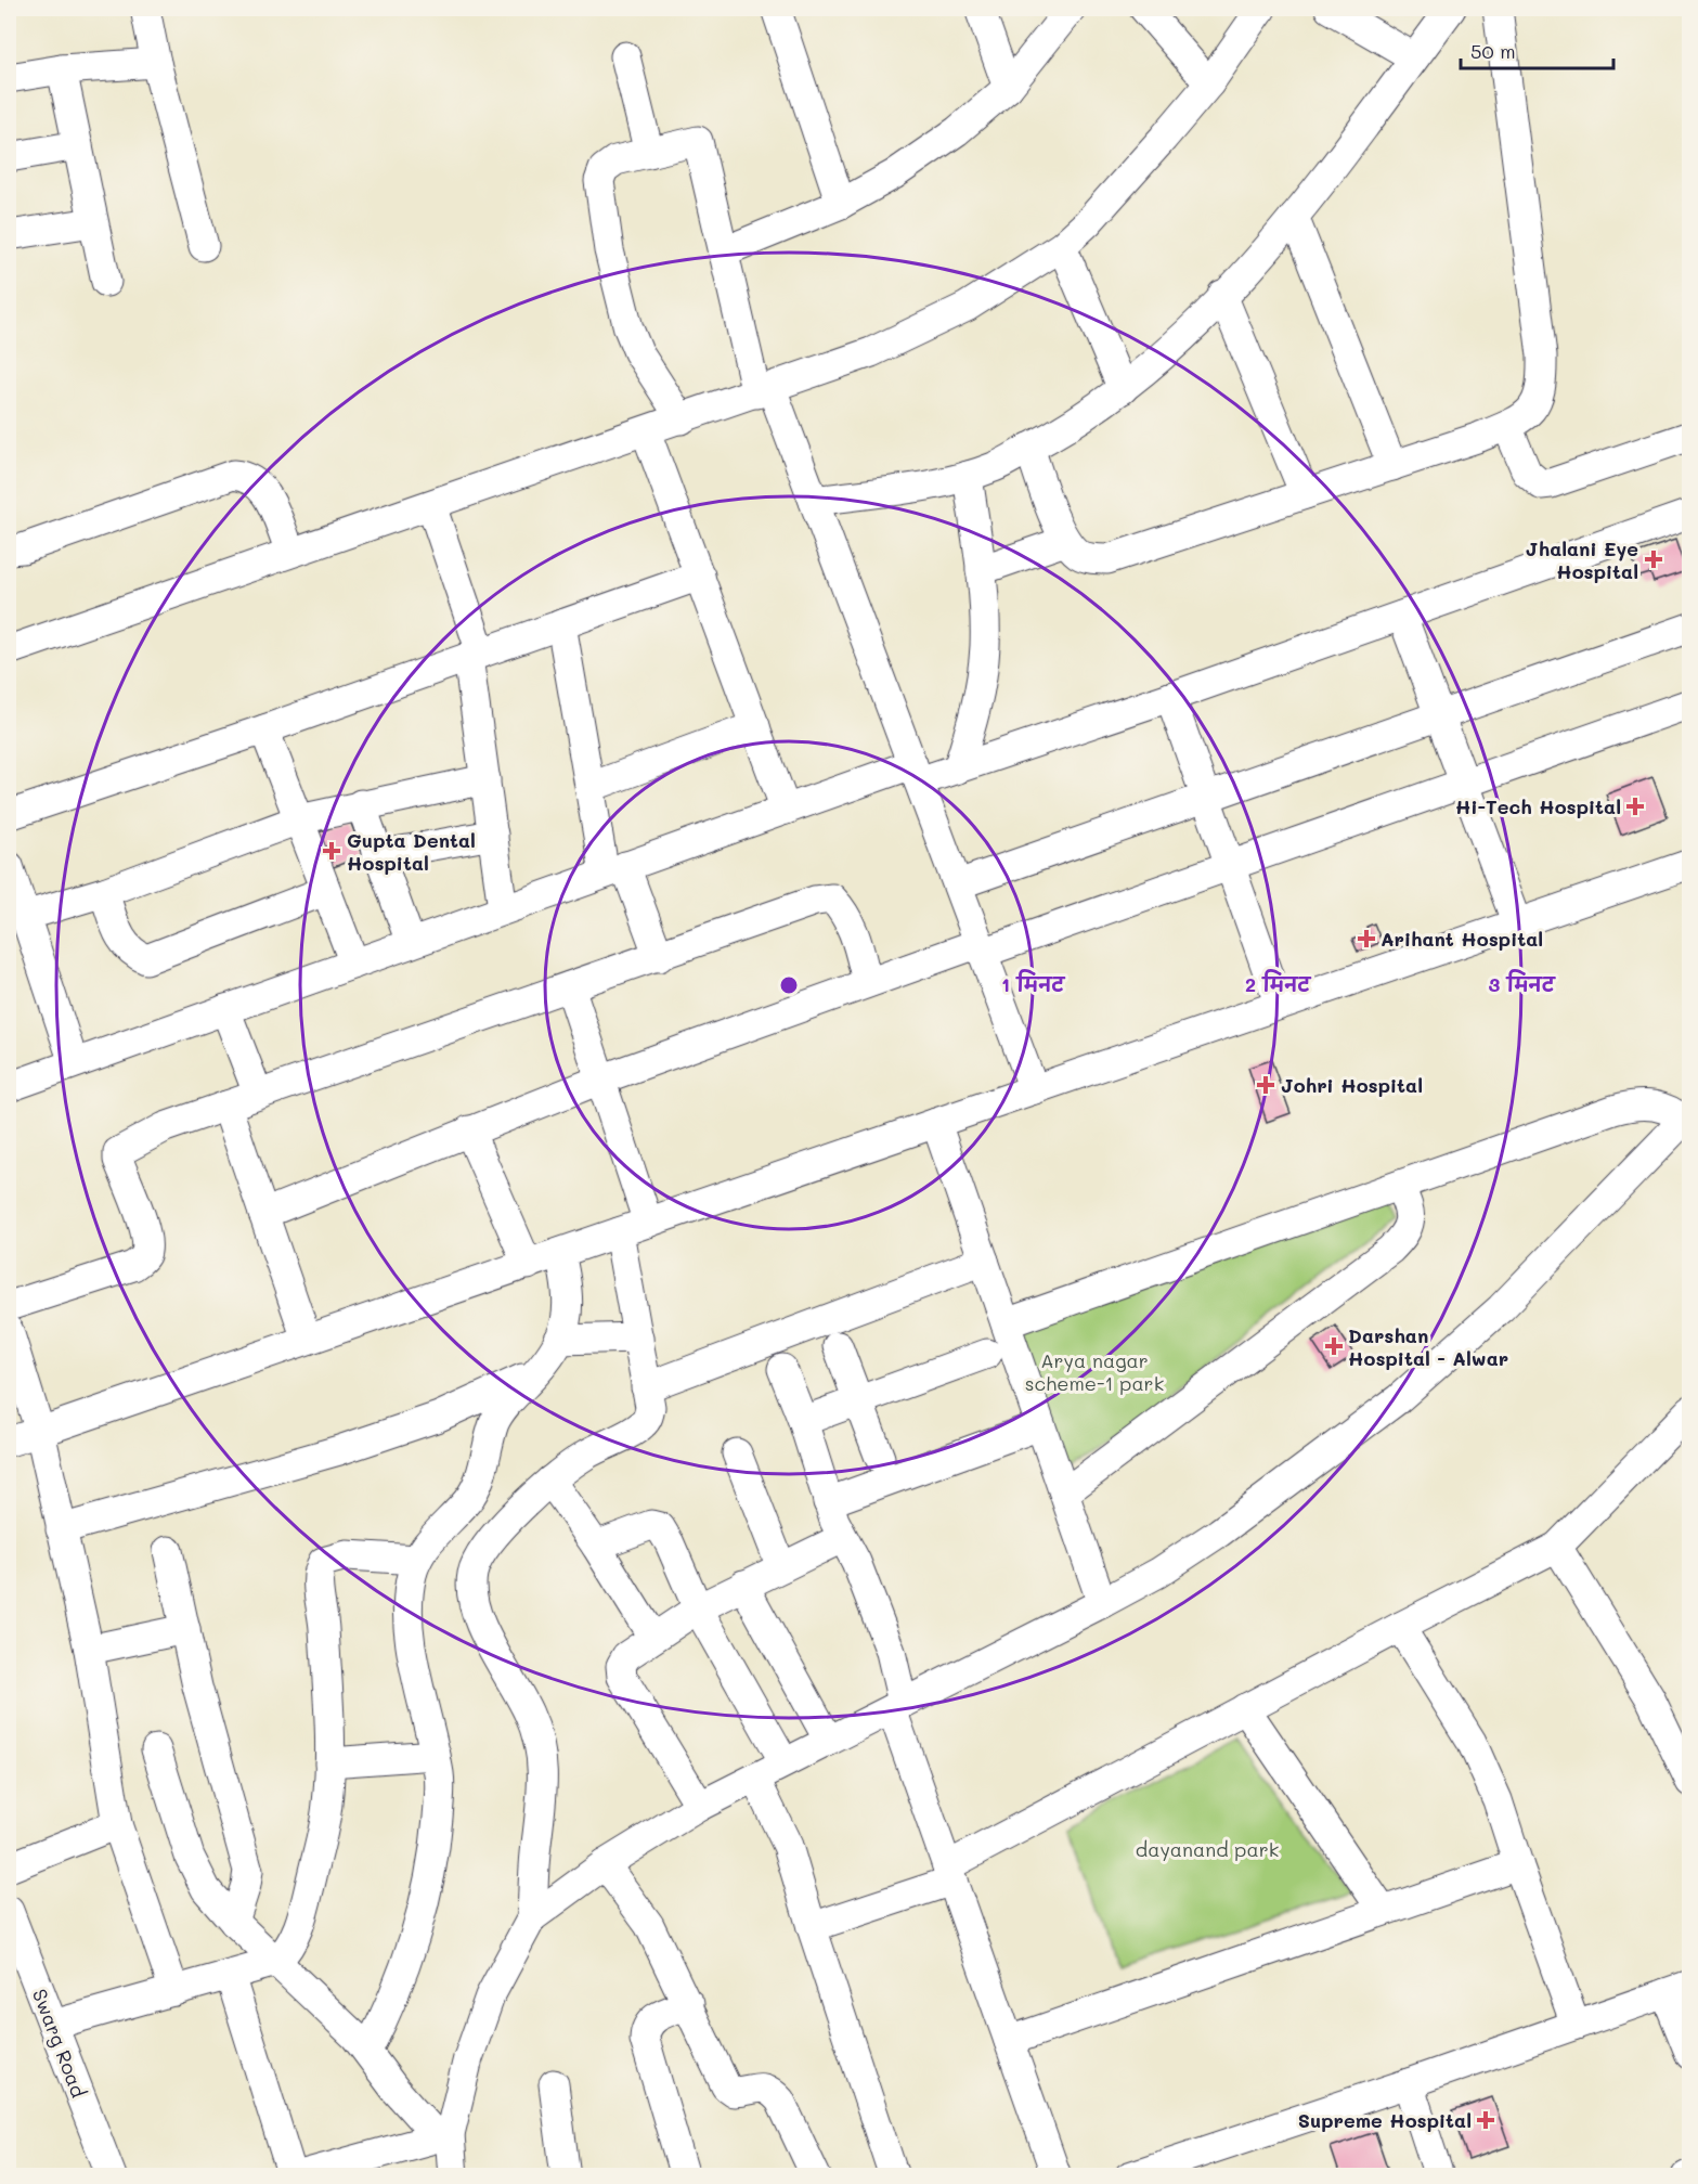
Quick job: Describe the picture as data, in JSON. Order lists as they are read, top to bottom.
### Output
{
  "streets": {
    "street": ["Swarg Road"]
  },
  "parks": ["Arya nagar scheme-1 park", "dayanand park"],
  "places": {
    "health": [
      "Jhalani Eye Hospital",
      "Hi-Tech Hospital",
      "Gupta Dental Hospital",
      "Arihant Hospital",
      "Johri Hospital",
      "Darshan Hospital - Alwar",
      "Supreme Hospital"
    ]
  },
  "scale_bar": "50 m",
  "rings": ["1 मिनट", "2 मिनट", "3 मिनट"]
}
